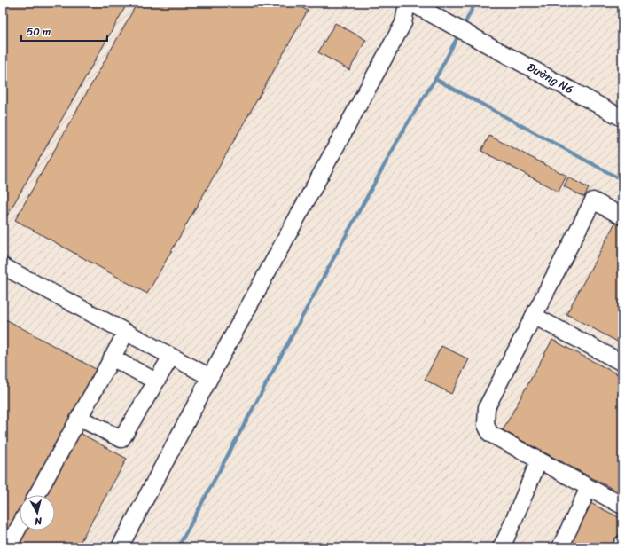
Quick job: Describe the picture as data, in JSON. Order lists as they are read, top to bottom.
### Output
{
  "streets": {
    "street": ["Đường N6"]
  },
  "scale_bar": "50 m",
  "north": "bottom"
}
